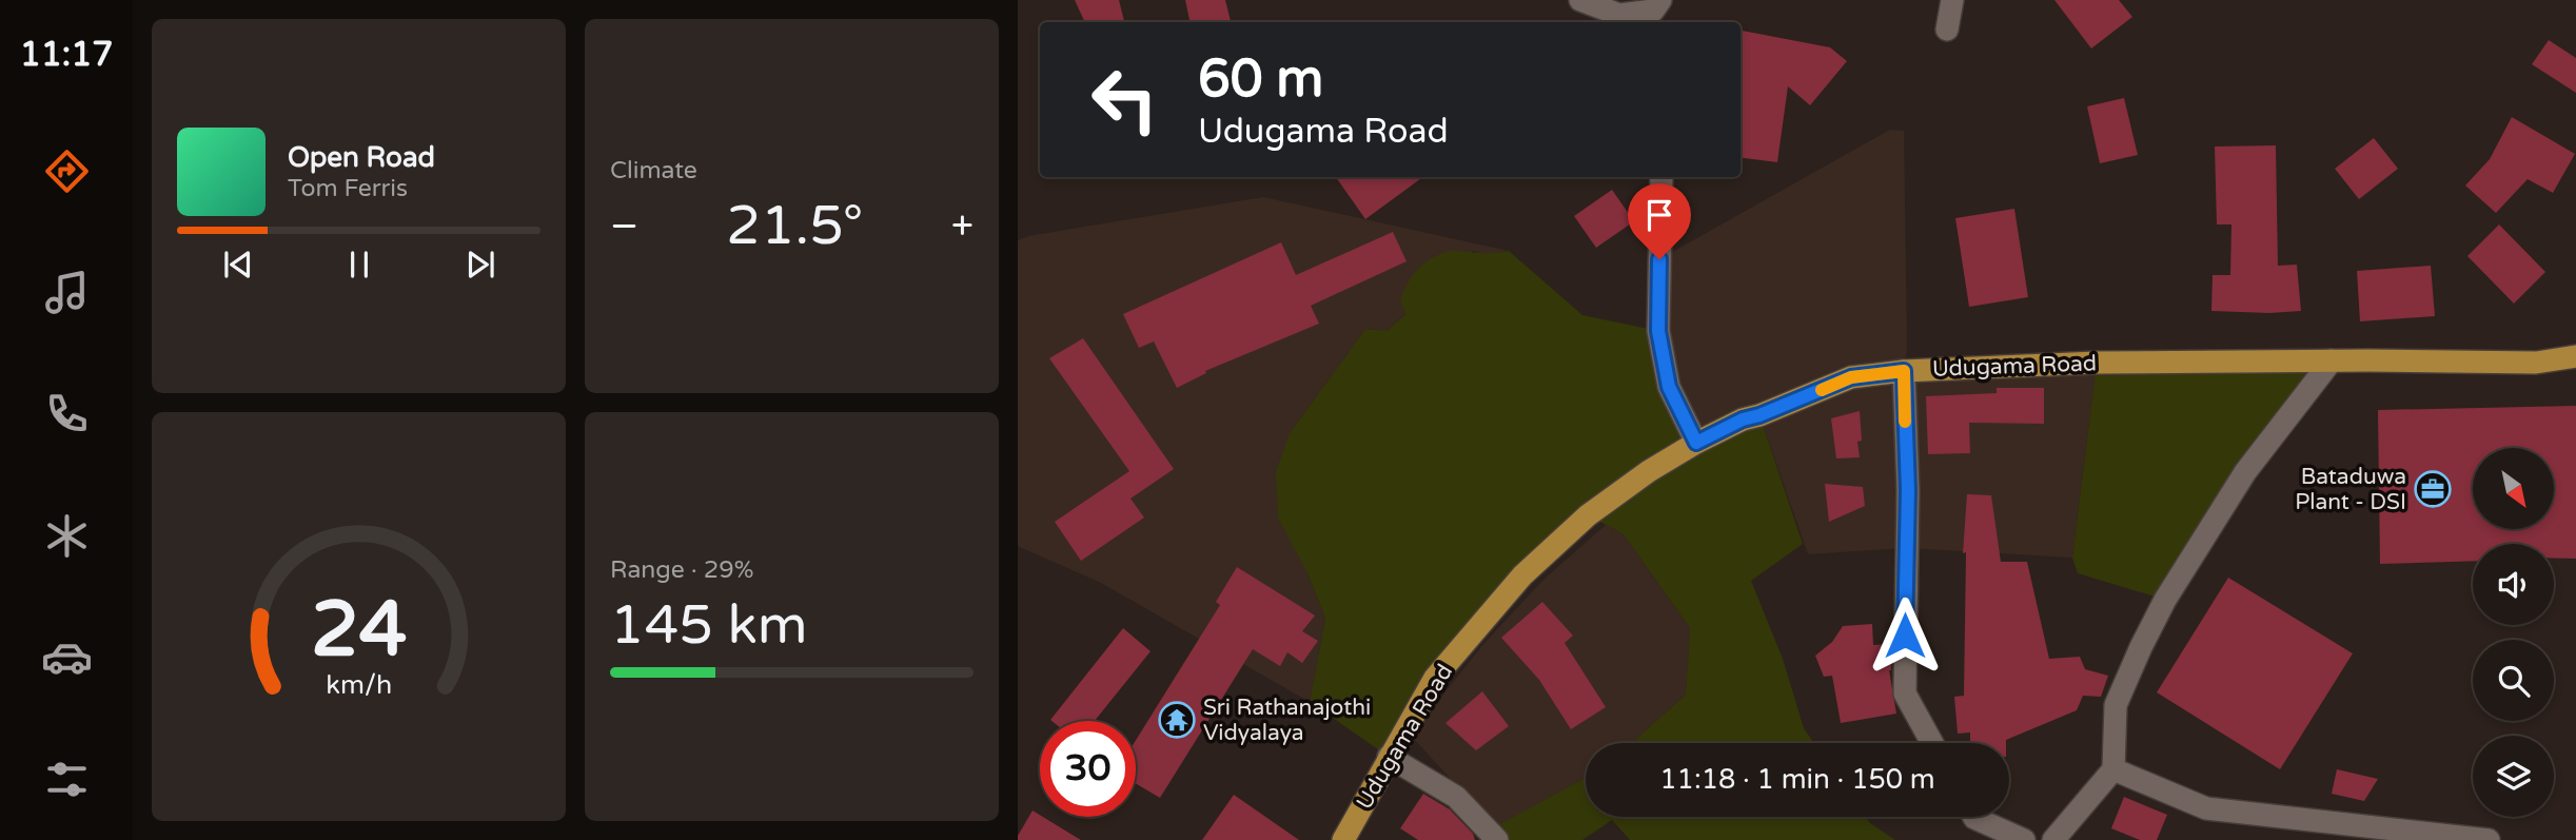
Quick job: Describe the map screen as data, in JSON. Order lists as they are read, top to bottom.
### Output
{
  "streets": {
    "main road": ["Udugama Road"]
  },
  "places": {
    "office": ["Bataduwa Plant - DSI"],
    "temple": ["Sri Rathanajothi Vidyalaya"]
  },
  "north": "bottom right",
  "page": {
    "tabs": "11:17",
    "tile": [
      "Climate",
      ["Range · 29%", "145 km"]
    ],
    "turn": ["60 m", "Udugama Road"],
    "song": ["Open Road", "Tom Ferris"],
    "heat": ["−", "21.5°", "+"],
    "limit": "30",
    "trip": "11:18 · 1 min · 150 m",
    "gauge": ["24", "km/h"]
  }
}
